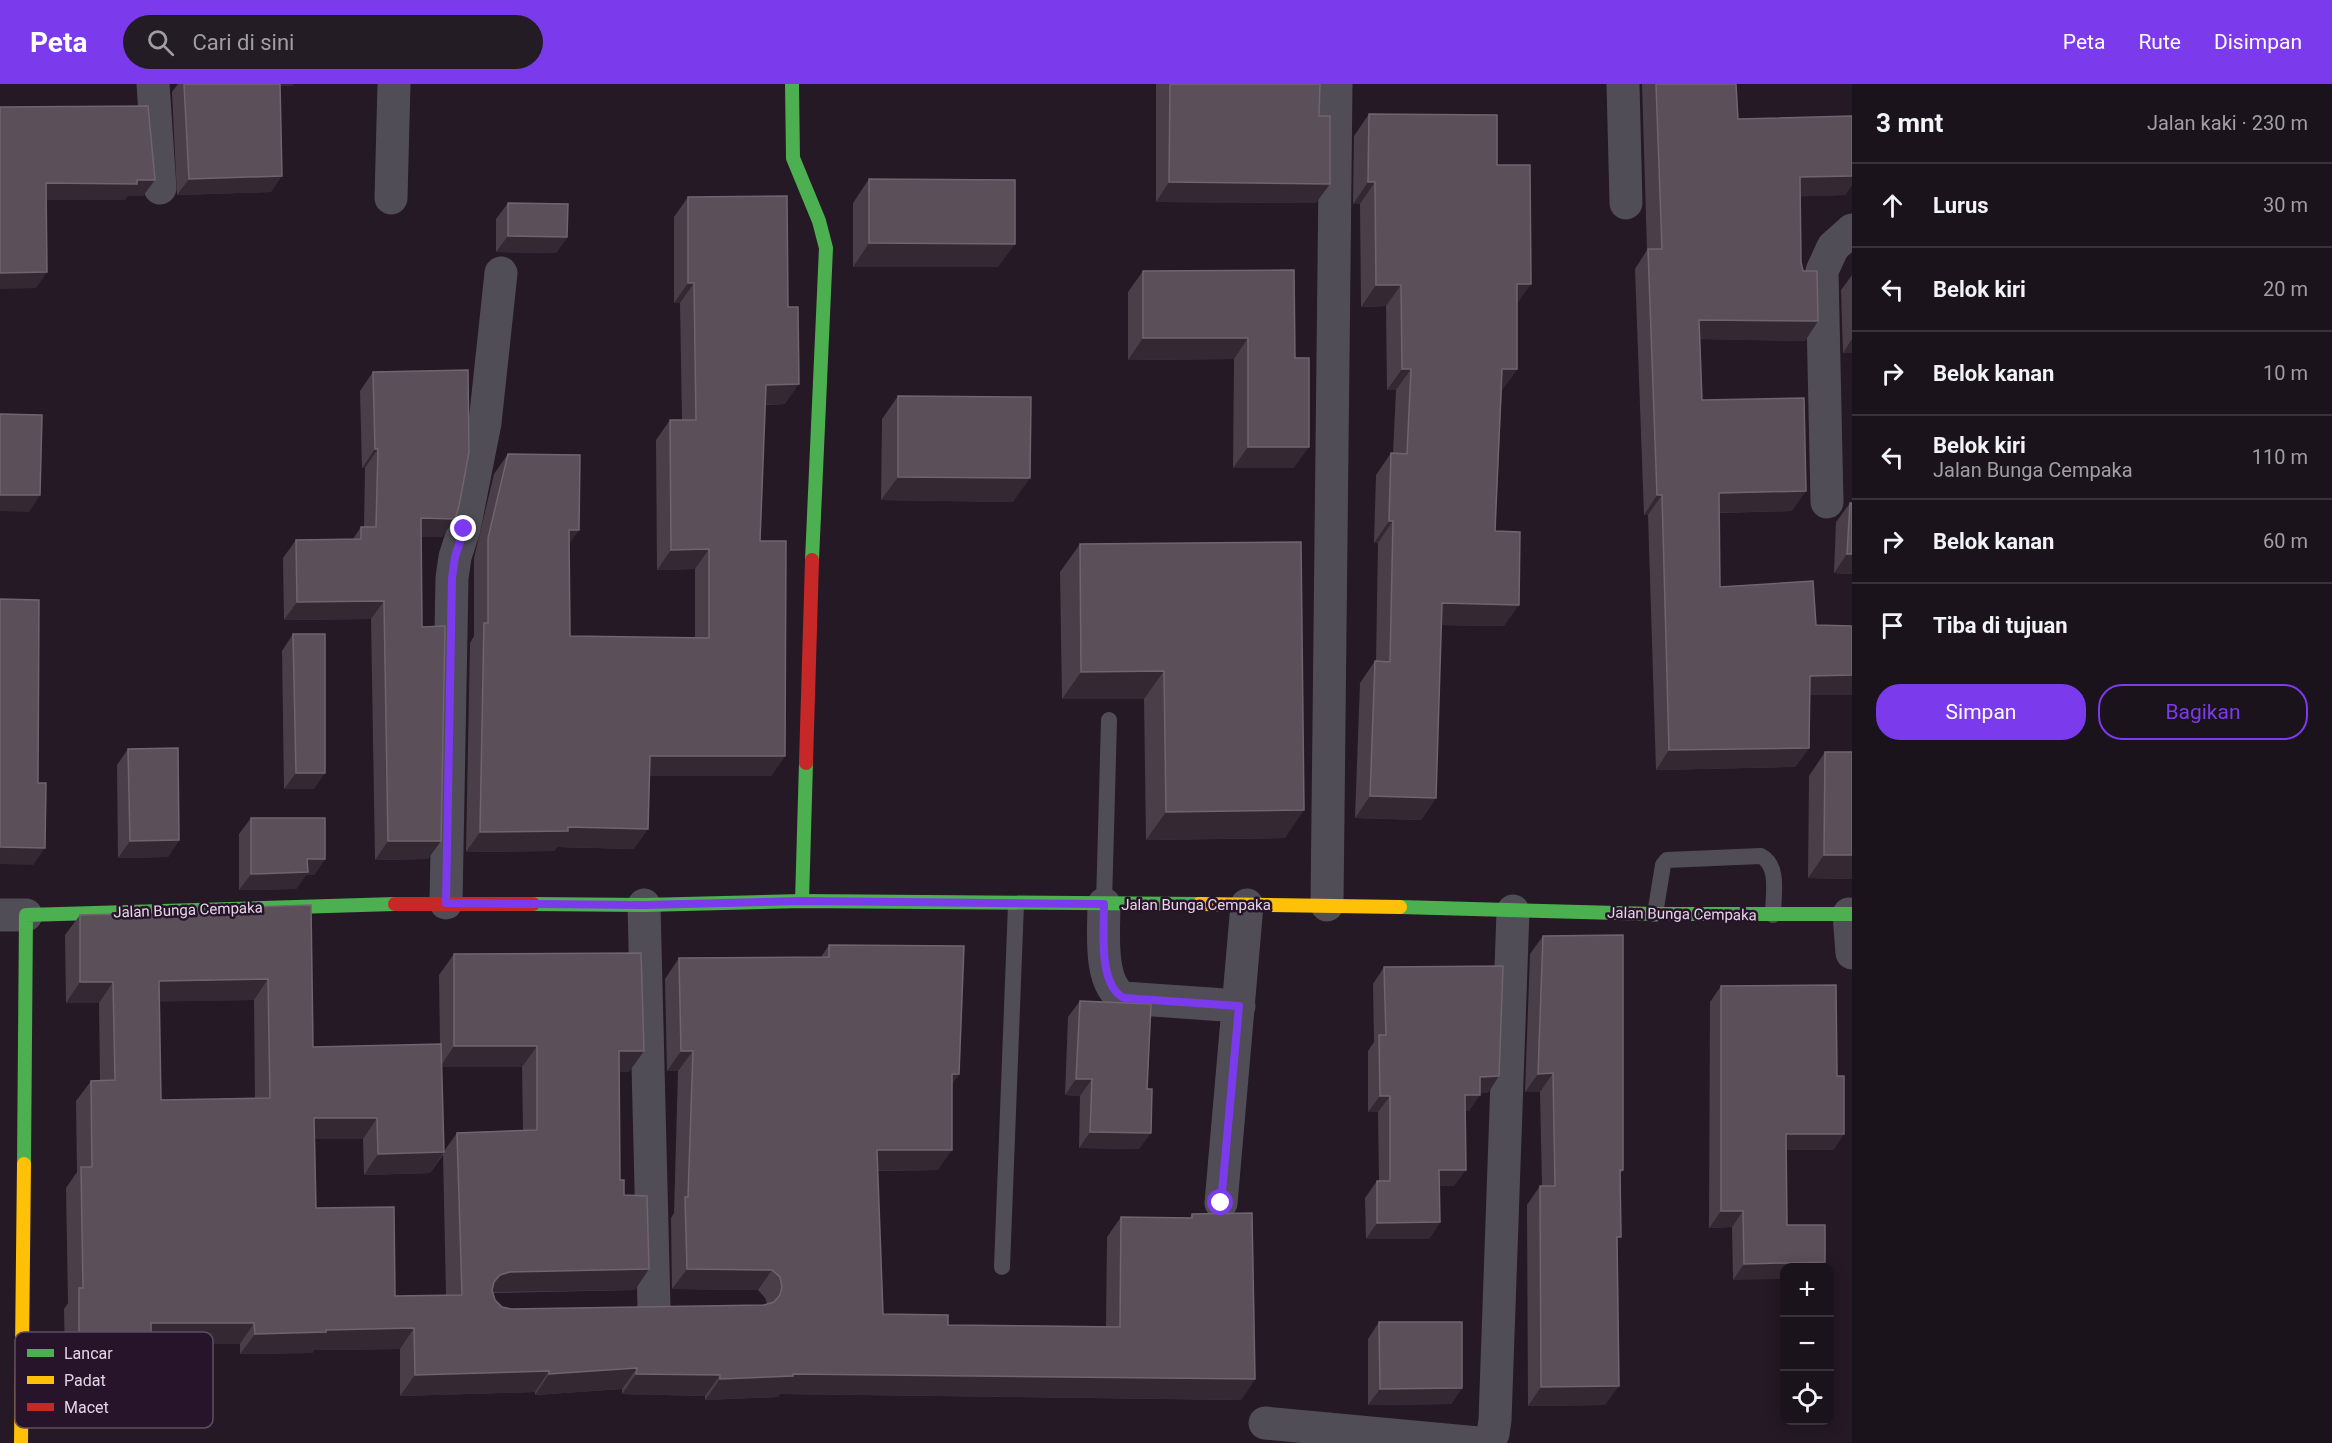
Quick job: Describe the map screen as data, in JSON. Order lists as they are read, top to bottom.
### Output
{
  "streets": {
    "street": ["Jalan Bunga Cempaka"]
  },
  "legend": ["Lancar", "Padat", "Macet"],
  "page": {
    "header": "Peta",
    "search": "Cari di sini",
    "nav": ["Peta", "Rute", "Disimpan"],
    "heading": ["3 mnt", "Jalan kaki · 230 m"],
    "list": [
      ["Lurus", "30 m"],
      ["Belok kiri", "20 m"],
      ["Belok kanan", "10 m"],
      ["Belok kiri", "Jalan Bunga Cempaka", "110 m"],
      ["Belok kanan", "60 m"],
      "Tiba di tujuan"
    ],
    "buttons": ["Simpan", "Bagikan"],
    "map_buttons": ["+", "−"]
  }
}
